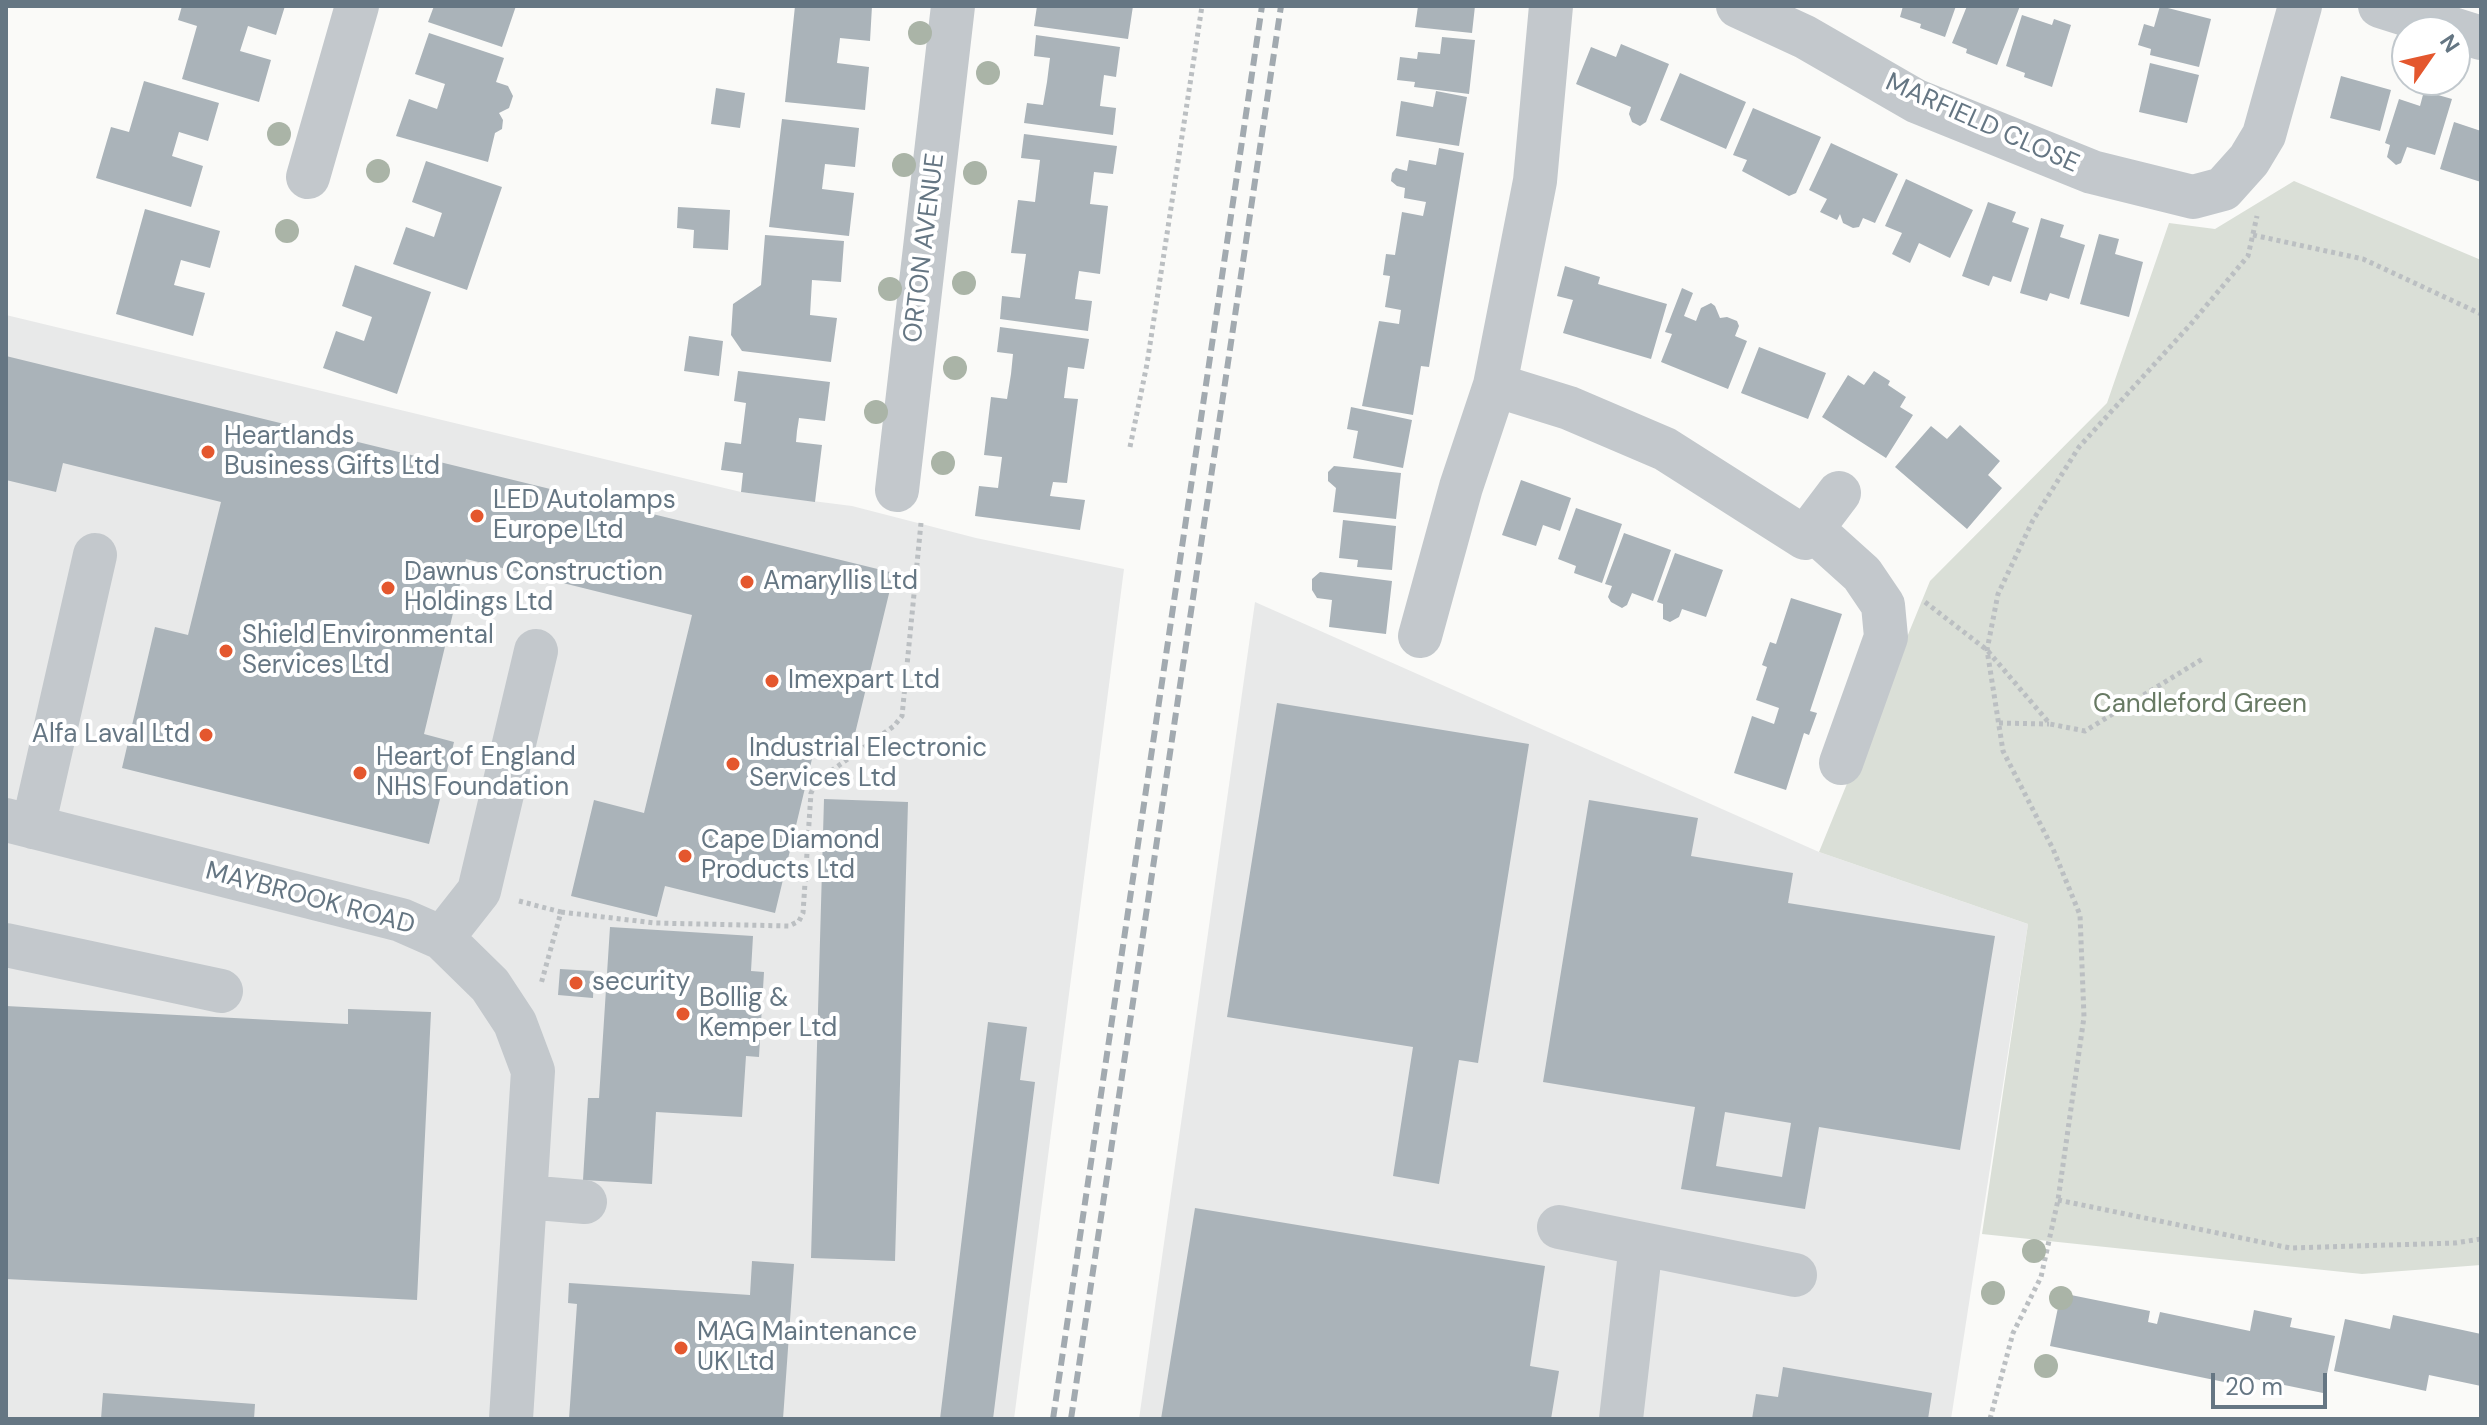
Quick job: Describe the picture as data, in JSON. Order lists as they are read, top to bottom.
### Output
{
  "streets": {
    "street": ["MARFIELD CLOSE", "ORTON AVENUE", "MAYBROOK ROAD"]
  },
  "parks": ["Candleford Green"],
  "places": [
    "Heartlands Business Gifts Ltd",
    "LED Autolamps Europe Ltd",
    "Amaryllis Ltd",
    "Dawnus Construction Holdings Ltd",
    "Shield Environmental Services Ltd",
    "Imexpart Ltd",
    "Alfa Laval Ltd",
    "Industrial Electronic Services Ltd",
    "Heart of England NHS Foundation",
    "Cape Diamond Products Ltd",
    "security",
    "Bollig & Kemper Ltd",
    "MAG Maintenance UK Ltd"
  ],
  "scale_bar": "20 m",
  "north": "top right"
}
